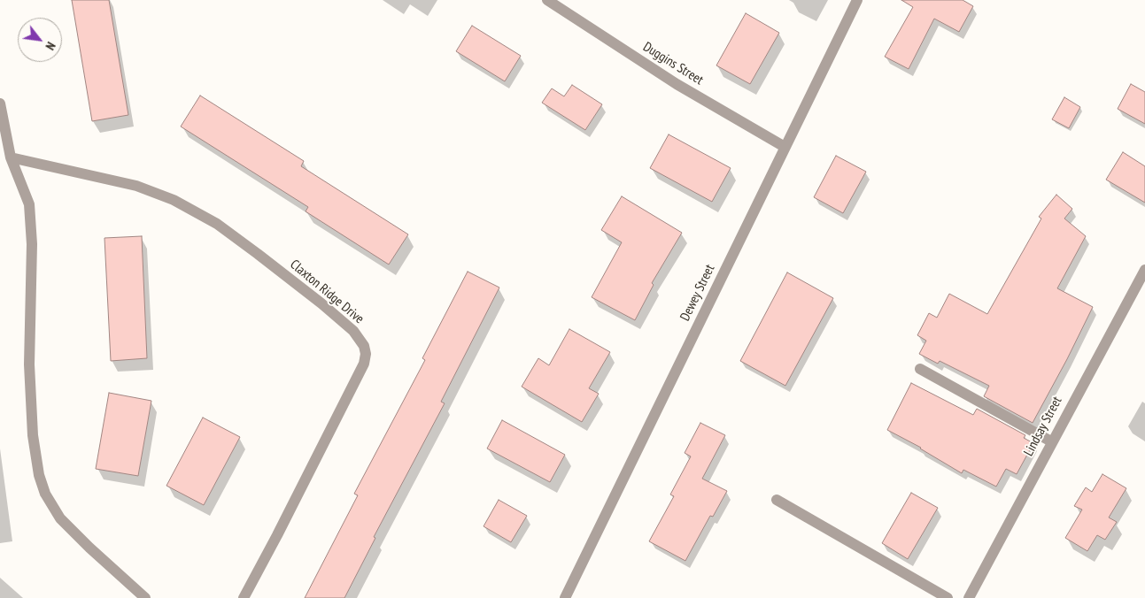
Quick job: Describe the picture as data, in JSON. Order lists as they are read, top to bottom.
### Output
{
  "streets": {
    "street": [
      "Duggins Street",
      "Claxton Ridge Drive",
      "Dewey Street",
      "Lindsay Street"
    ]
  },
  "crossings": [
    ["Duggins Street", "Dewey Street"]
  ],
  "north": "bottom right"
}
